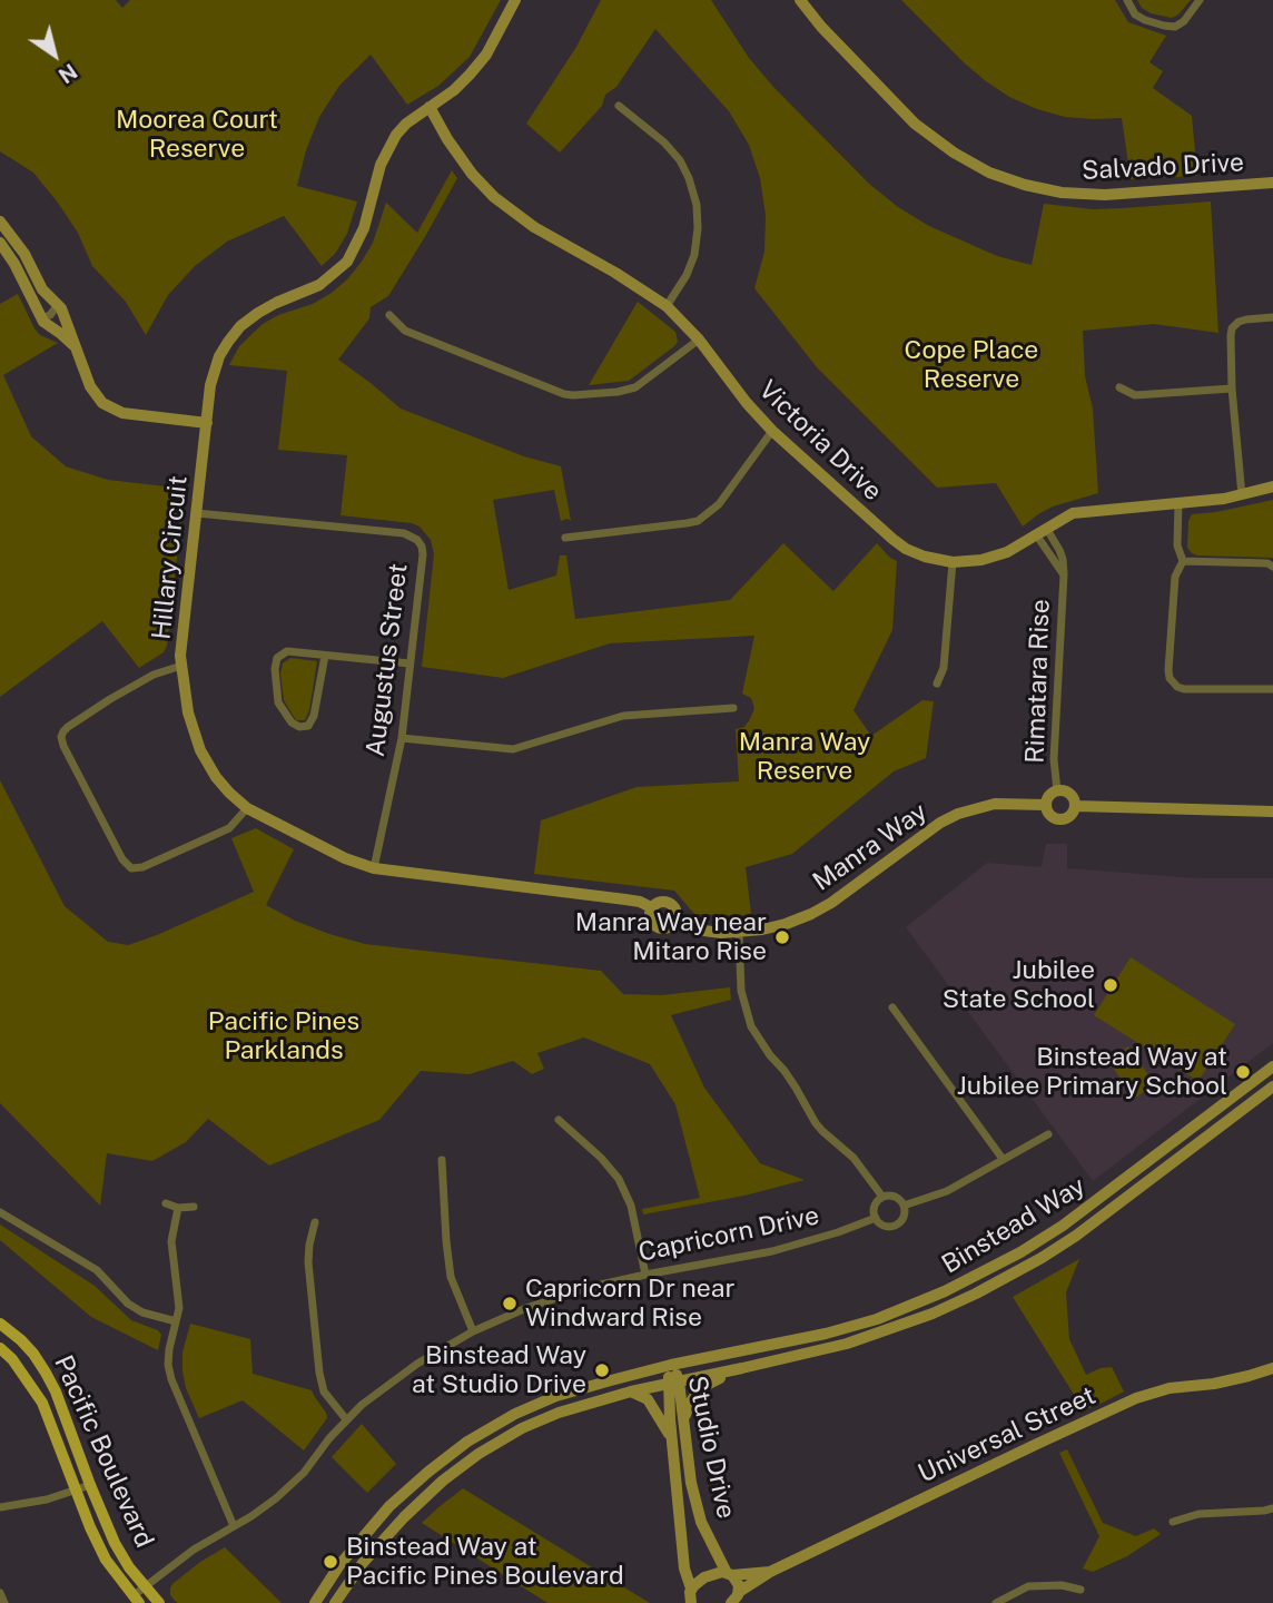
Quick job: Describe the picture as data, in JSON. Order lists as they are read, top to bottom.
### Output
{
  "streets": {
    "main road": ["Pacific Boulevard"],
    "street": [
      "Salvado Drive",
      "Victoria Drive",
      "Hillary Circuit",
      "Augustus Street",
      "Rimatara Rise",
      "Manra Way",
      "Binstead Way",
      "Capricorn Drive",
      "Universal Street",
      "Studio Drive"
    ]
  },
  "crossings": [
    ["Victoria Drive", "Hillary Circuit"],
    ["Victoria Drive", "Rimatara Rise"],
    ["Hillary Circuit", "Augustus Street"],
    ["Hillary Circuit", "Manra Way"],
    ["Rimatara Rise", "Manra Way"],
    ["Binstead Way", "Studio Drive"],
    ["Capricorn Drive", "Pacific Boulevard"],
    ["Universal Street", "Studio Drive"]
  ],
  "parks": [
    "Moorea Court Reserve",
    "Cope Place Reserve",
    "Manra Way Reserve",
    "Pacific Pines Parklands"
  ],
  "places": [
    "Manra Way near Mitaro Rise",
    "Jubilee State School",
    "Binstead Way at Jubilee Primary School",
    "Capricorn Dr near Windward Rise",
    "Binstead Way at Studio Drive",
    "Binstead Way at Pacific Pines Boulevard"
  ],
  "north": "bottom right"
}
